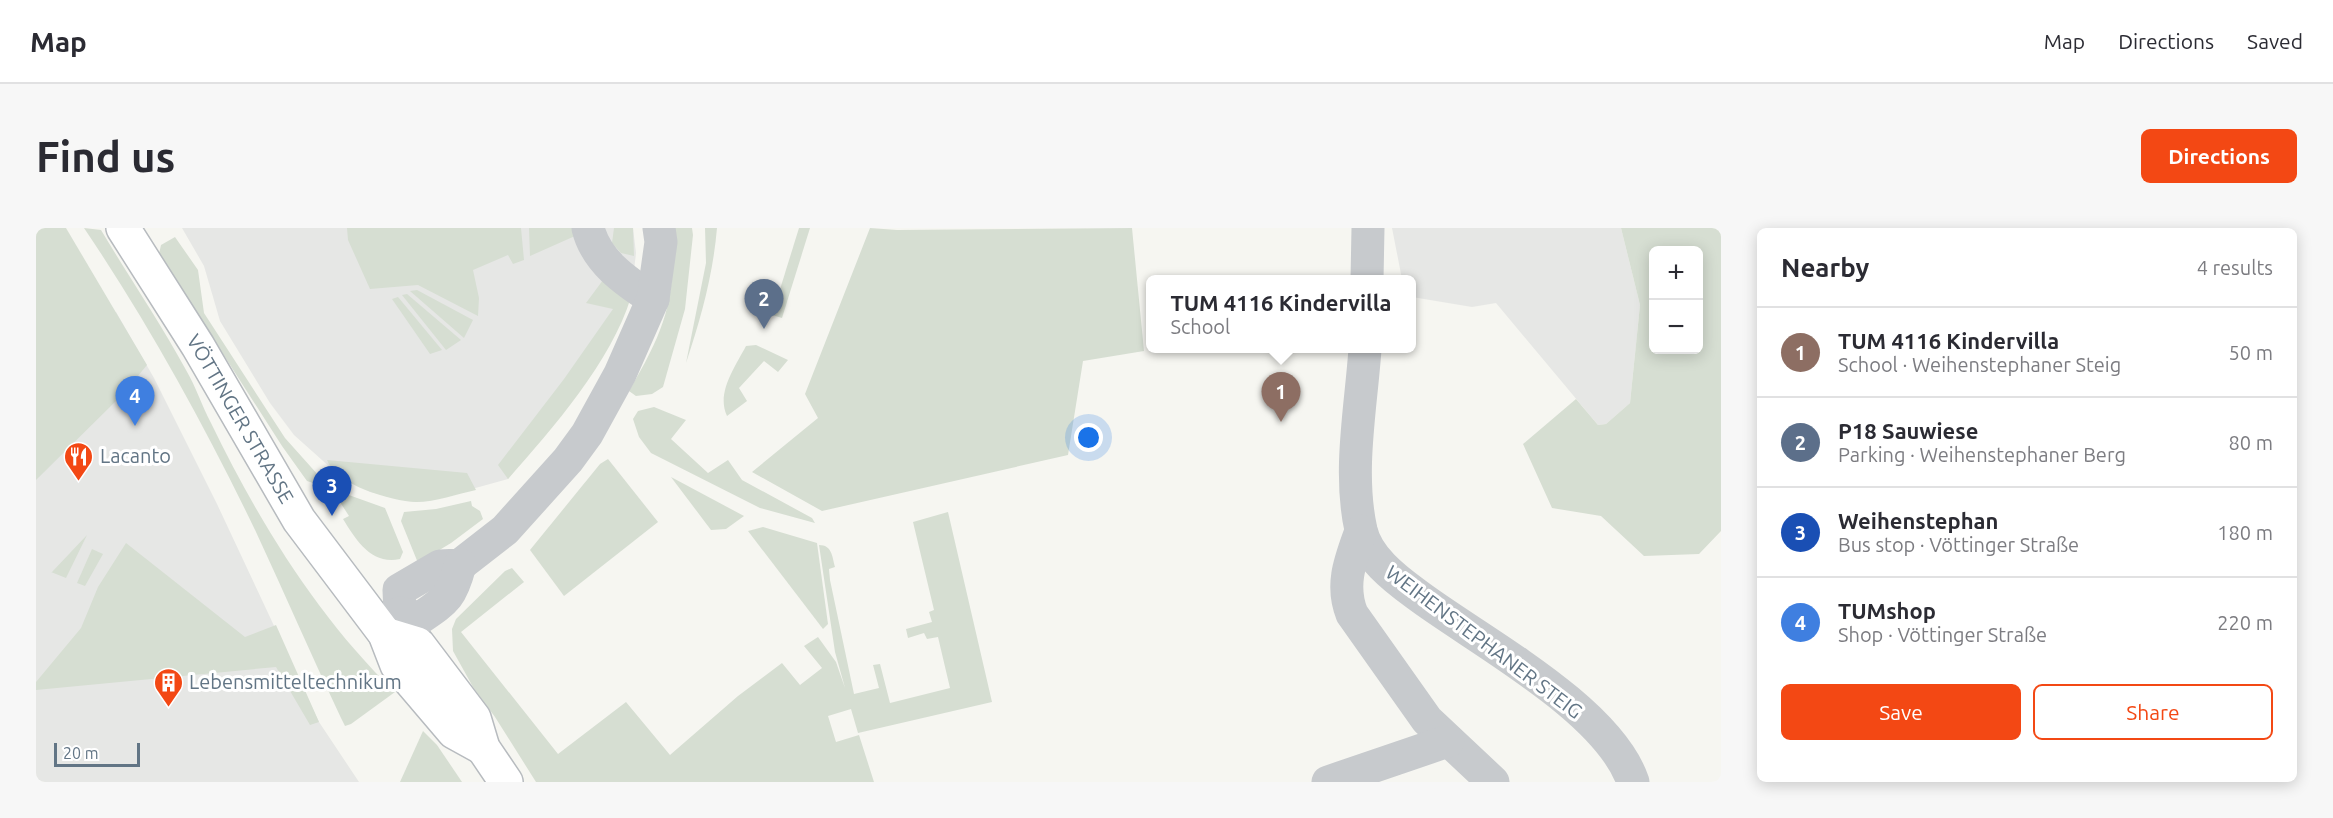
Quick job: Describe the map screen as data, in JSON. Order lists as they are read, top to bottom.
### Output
{
  "streets": {
    "main road": ["VÖTTINGER STRASSE"],
    "street": ["WEIHENSTEPHANER STEIG"]
  },
  "places": {
    "restaurant": ["Lacanto"],
    "building": ["Lebensmitteltechnikum"]
  },
  "scale_bar": "20 m",
  "page": {
    "header": "Map",
    "nav": ["Map", "Directions", "Saved"],
    "buttons": [
      "Directions",
      ["Save", "Share"]
    ],
    "title": "Find us",
    "heading": ["Nearby", "4 results"],
    "map_buttons": ["+", "−"],
    "popup": ["TUM 4116 Kindervilla", "School"],
    "pins": [
      "2",
      "1",
      "4",
      "3"
    ],
    "list": [
      {
        "mark": "1",
        "name": "TUM 4116 Kindervilla",
        "note": "School · Weihenstephaner Steig",
        "value": "50 m"
      },
      {
        "mark": "2",
        "name": "P18 Sauwiese",
        "note": "Parking · Weihenstephaner Berg",
        "value": "80 m"
      },
      {
        "mark": "3",
        "name": "Weihenstephan",
        "note": "Bus stop · Vöttinger Straße",
        "value": "180 m"
      },
      {
        "mark": "4",
        "name": "TUMshop",
        "note": "Shop · Vöttinger Straße",
        "value": "220 m"
      }
    ],
    "scale": "20 m"
  }
}
